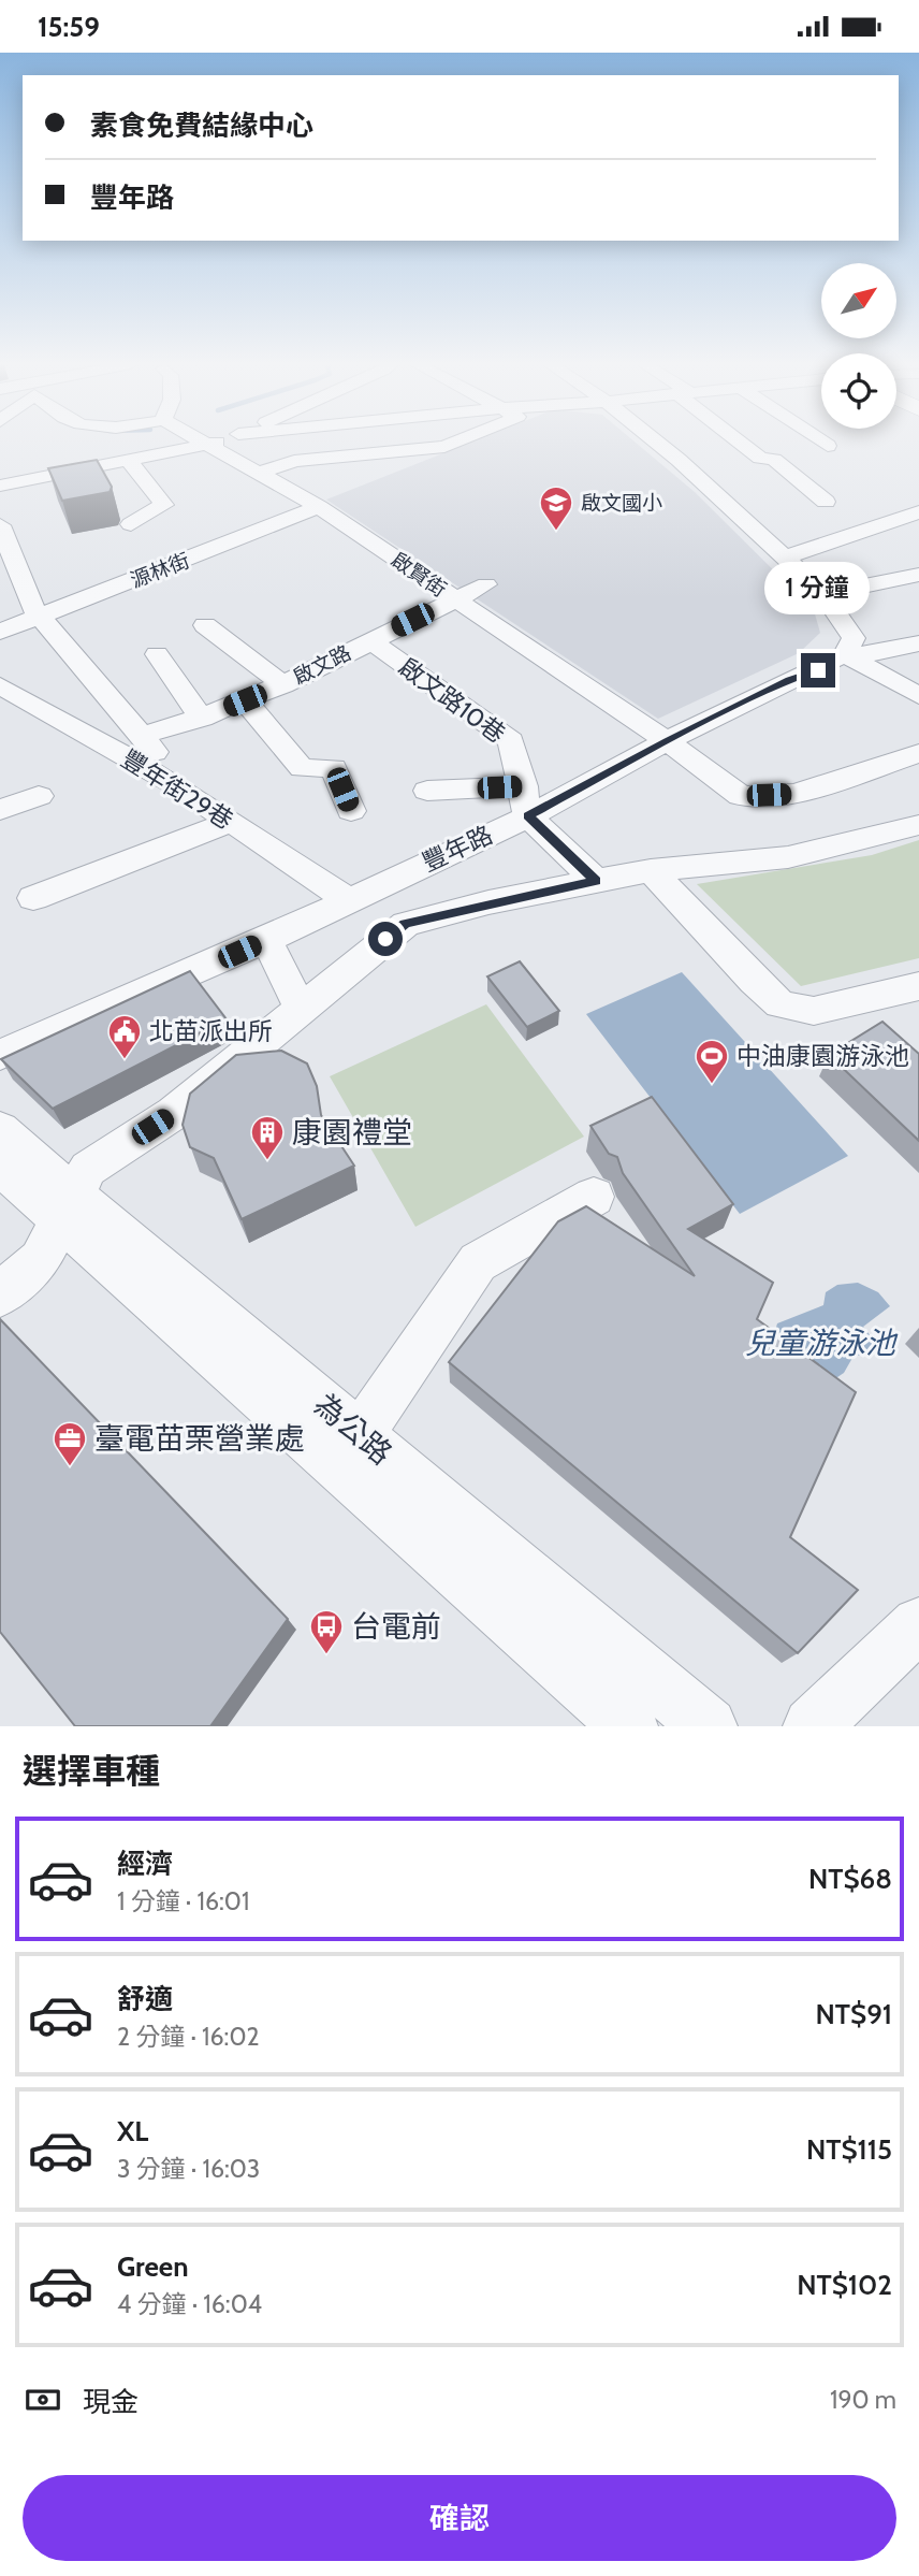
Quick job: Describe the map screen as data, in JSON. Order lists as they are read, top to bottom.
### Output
{
  "streets": {
    "street": [
      "源林街",
      "啟賢街",
      "啟文路",
      "啟文路10巷",
      "豐年街29巷",
      "豐年路",
      "為公路"
    ]
  },
  "crossings": [
    ["源林街", "啟賢街"],
    ["啟賢街", "啟文路"],
    ["啟賢街", "豐年路"],
    ["啟文路", "啟文路10巷"],
    ["啟文路10巷", "豐年路"],
    ["豐年街29巷", "豐年路"]
  ],
  "water": ["兒童游泳池"],
  "places": {
    "school or university": ["啟文國小"],
    "public building": ["北苗派出所"],
    "sports": ["中油康園游泳池"],
    "building": ["康園禮堂"],
    "office": ["臺電苗栗營業處"],
    "bus stop": ["台電前"]
  },
  "north": "top right",
  "page": {
    "status": "15:59",
    "banner": ["素食免費結緣中心", "豐年路"],
    "bubble": "1 分鐘",
    "heading": "選擇車種",
    "list": [
      {
        "name": "經濟",
        "note": "1 分鐘 · 16:01",
        "value": "NT$68"
      },
      {
        "name": "舒適",
        "note": "2 分鐘 · 16:02",
        "value": "NT$91"
      },
      {
        "name": "XL",
        "note": "3 分鐘 · 16:03",
        "value": "NT$115"
      },
      {
        "name": "Green",
        "note": "4 分鐘 · 16:04",
        "value": "NT$102"
      }
    ],
    "pay": ["現金", "190 m"],
    "buttons": "確認"
  }
}
